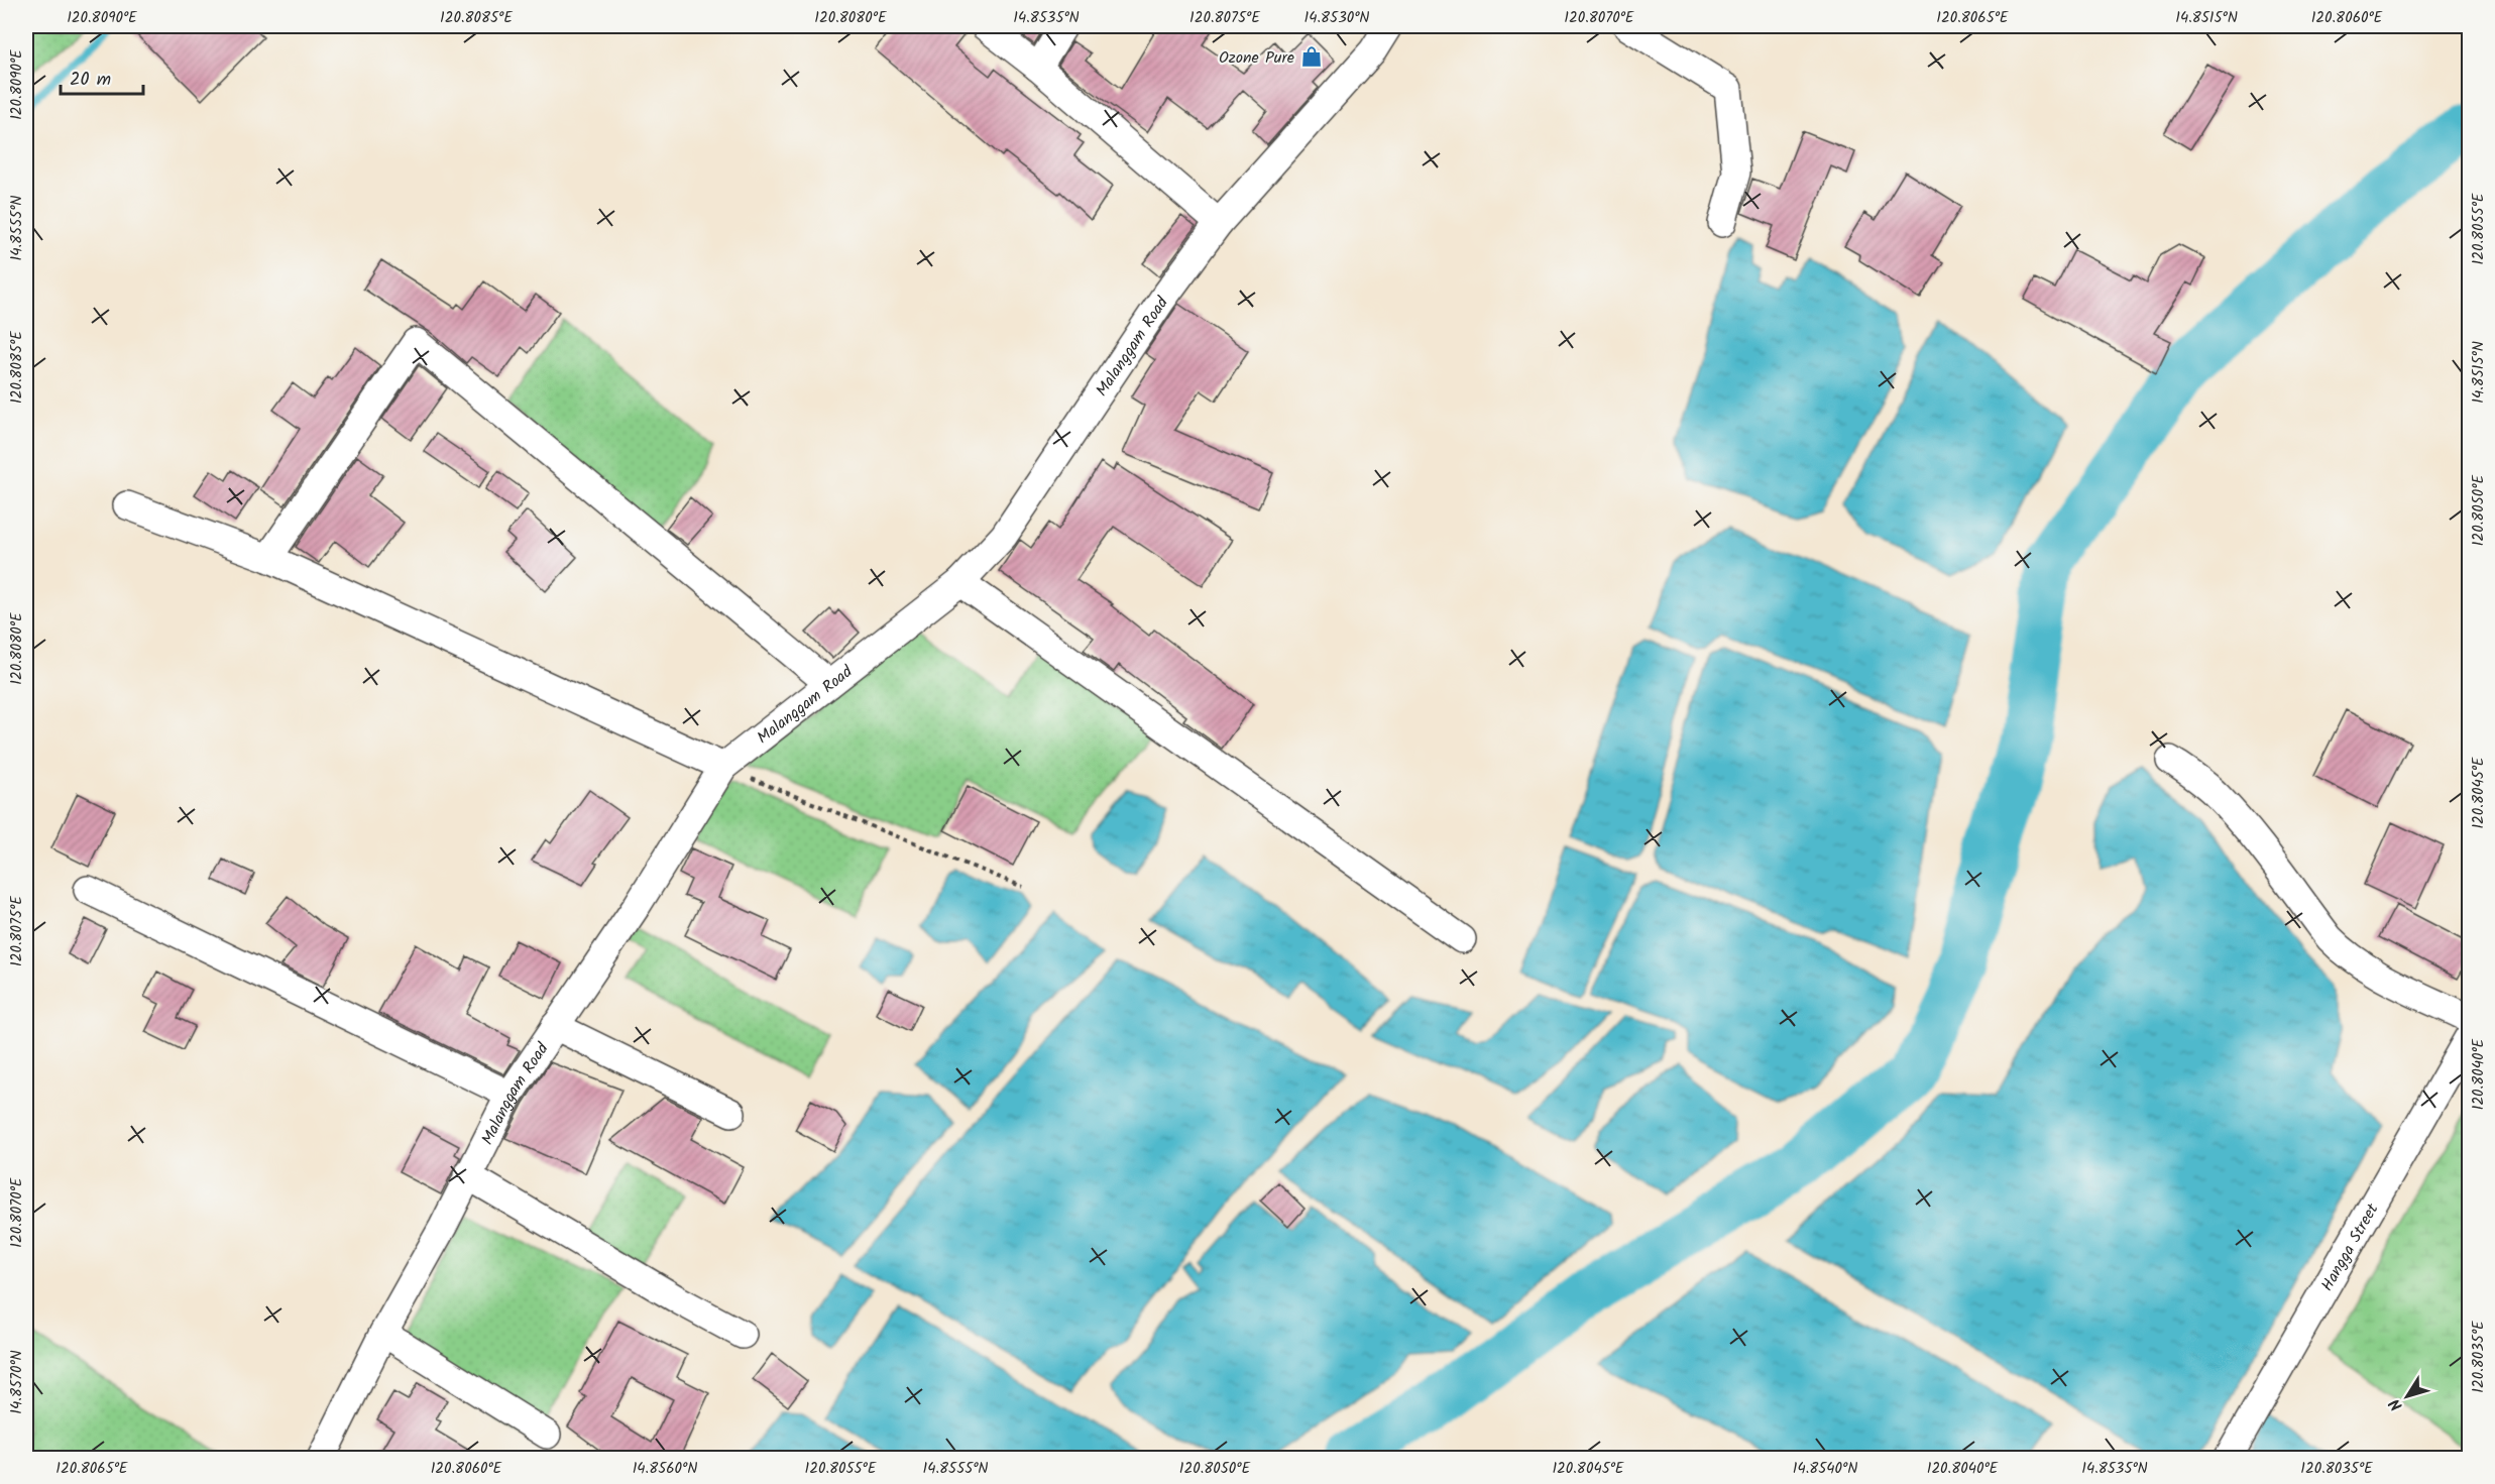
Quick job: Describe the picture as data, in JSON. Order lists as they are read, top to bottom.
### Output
{
  "streets": {
    "street": ["Malanggam Road", "Hangga Street"]
  },
  "places": {
    "shop": ["Ozone Pure"]
  },
  "scale_bar": "20 m",
  "north": "bottom left",
  "coordinates": [
    "120.8090°E",
    "120.8085°E",
    "120.8080°E",
    "14.8535°N",
    "120.8075°E",
    "14.8530°N",
    "120.8070°E",
    "120.8065°E",
    "14.8515°N",
    "120.8060°E",
    "14.8555°N",
    "120.8055°E",
    "120.8050°E",
    "120.8045°E",
    "120.8040°E",
    "120.8035°E",
    "14.8570°N",
    "14.8560°N",
    "14.8540°N"
  ]
}
